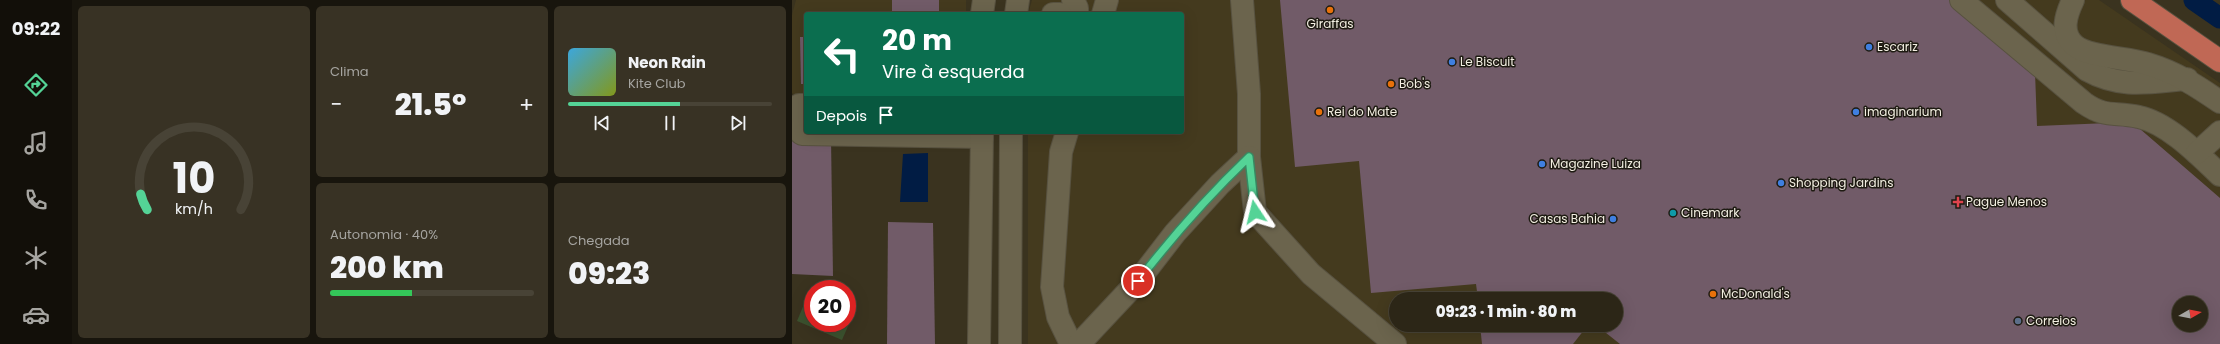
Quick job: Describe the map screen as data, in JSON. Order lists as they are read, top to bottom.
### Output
{
  "places": {
    "other": [
      "Giraffas",
      "Escariz",
      "Le Biscuit",
      "Bob's",
      "Rei do Mate",
      "imaginarium",
      "Magazine Luiza",
      "Shopping Jardins",
      "Cinemark",
      "Casas Bahia",
      "McDonald's",
      "Correios"
    ],
    "health": ["Pague Menos"]
  },
  "north": "right",
  "page": {
    "tabs": "09:22",
    "tile": [
      "Clima",
      ["Autonomia · 40%", "200 km"],
      ["Chegada", "09:23"]
    ],
    "turn": ["20 m", "Vire à esquerda"],
    "song": ["Neon Rain", "Kite Club"],
    "heat": ["−", "21.5°", "+"],
    "then": "Depois",
    "limit": "20",
    "trip": "09:23 · 1 min · 80 m",
    "gauge": ["10", "km/h"]
  }
}
